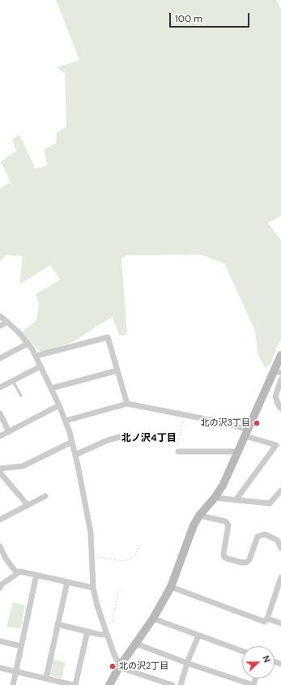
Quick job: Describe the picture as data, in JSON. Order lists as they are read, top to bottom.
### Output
{
  "districts": ["北ノ沢4丁目"],
  "places": ["北の沢3丁目", "北の沢2丁目"],
  "scale_bar": "100 m",
  "north": "right"
}
